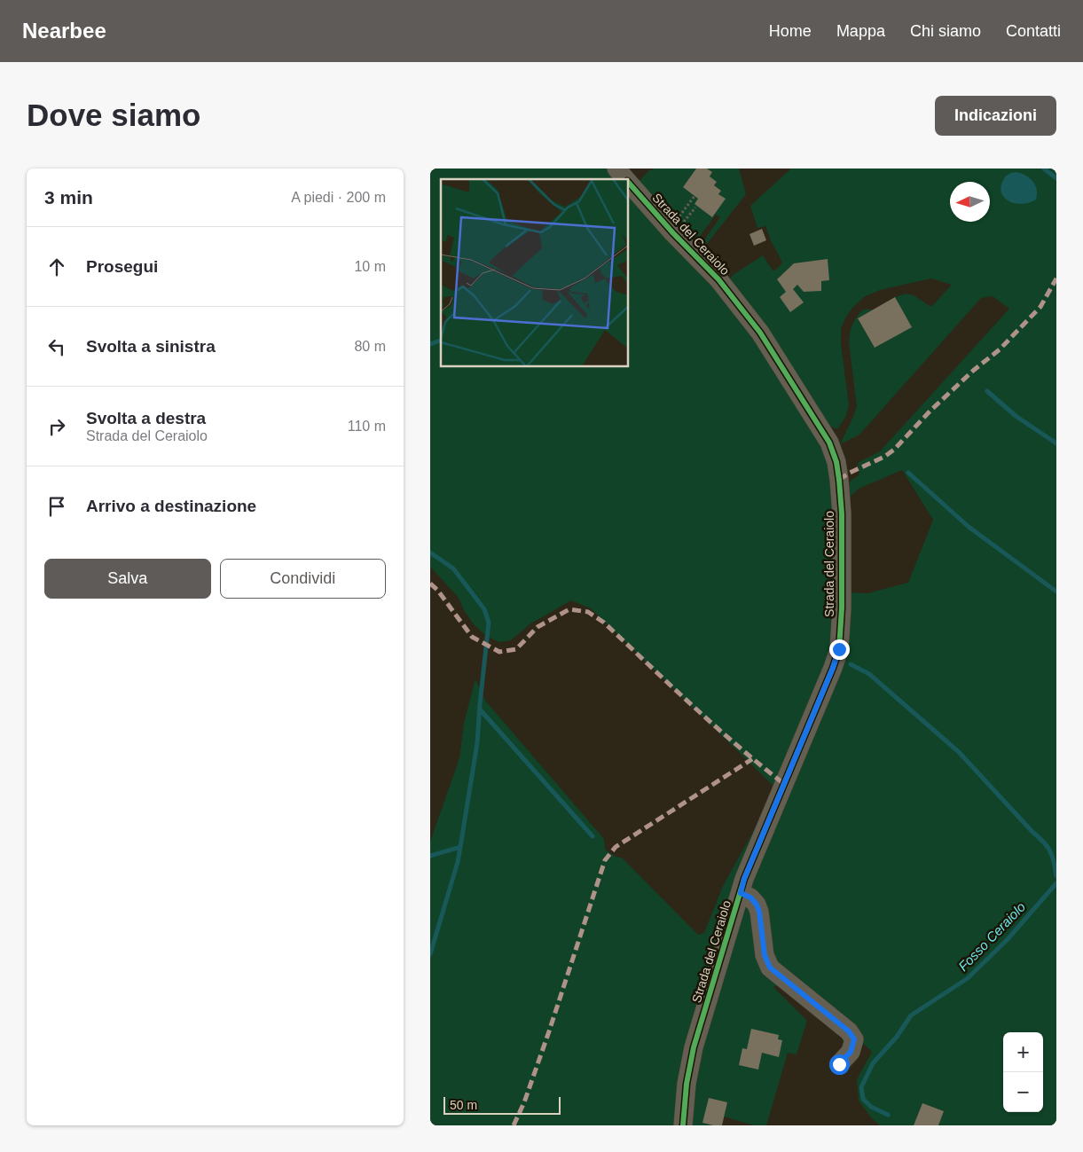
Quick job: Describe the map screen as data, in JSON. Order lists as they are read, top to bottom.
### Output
{
  "streets": {
    "street": ["Strada del Ceraiolo"]
  },
  "water": ["Fosso Ceraiolo"],
  "scale_bar": "50 m",
  "north": "left",
  "page": {
    "header": "Nearbee",
    "nav": [
      "Home",
      "Mappa",
      "Chi siamo",
      "Contatti"
    ],
    "buttons": [
      "Indicazioni",
      ["Salva", "Condividi"]
    ],
    "title": "Dove siamo",
    "heading": ["3 min", "A piedi · 200 m"],
    "list": [
      ["Prosegui", "10 m"],
      ["Svolta a sinistra", "80 m"],
      ["Svolta a destra", "Strada del Ceraiolo", "110 m"],
      "Arrivo a destinazione"
    ],
    "map_buttons": ["+", "−"],
    "scale": "50 m"
  }
}
